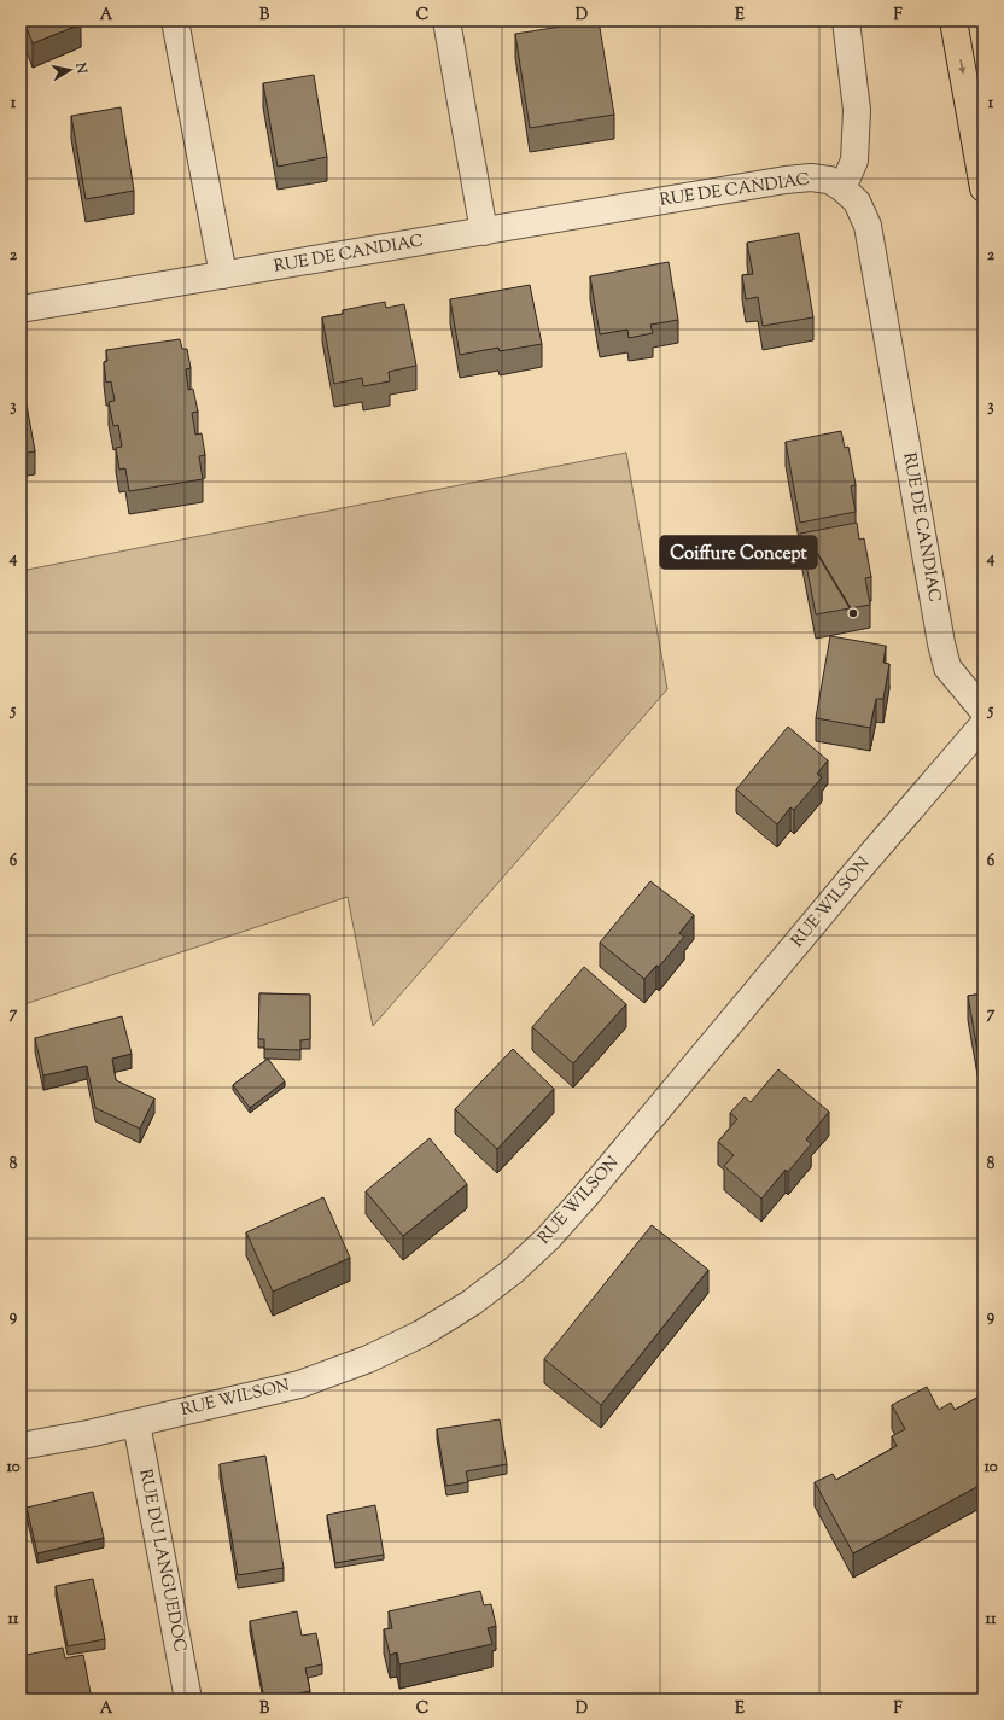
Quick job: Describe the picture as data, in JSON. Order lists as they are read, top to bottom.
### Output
{
  "streets": {
    "street": ["RUE DE CANDIAC", "RUE WILSON", "RUE DU LANGUEDOC"]
  },
  "crossings": [
    ["RUE WILSON", "RUE DU LANGUEDOC"]
  ],
  "places": ["Coiffure Concept"],
  "north": "right",
  "grid": {
    "columns": [
      "A",
      "B",
      "C",
      "D",
      "E",
      "F"
    ],
    "rows": [
      "1",
      "2",
      "3",
      "4",
      "5",
      "6",
      "7",
      "8",
      "9",
      "10",
      "11"
    ]
  }
}
